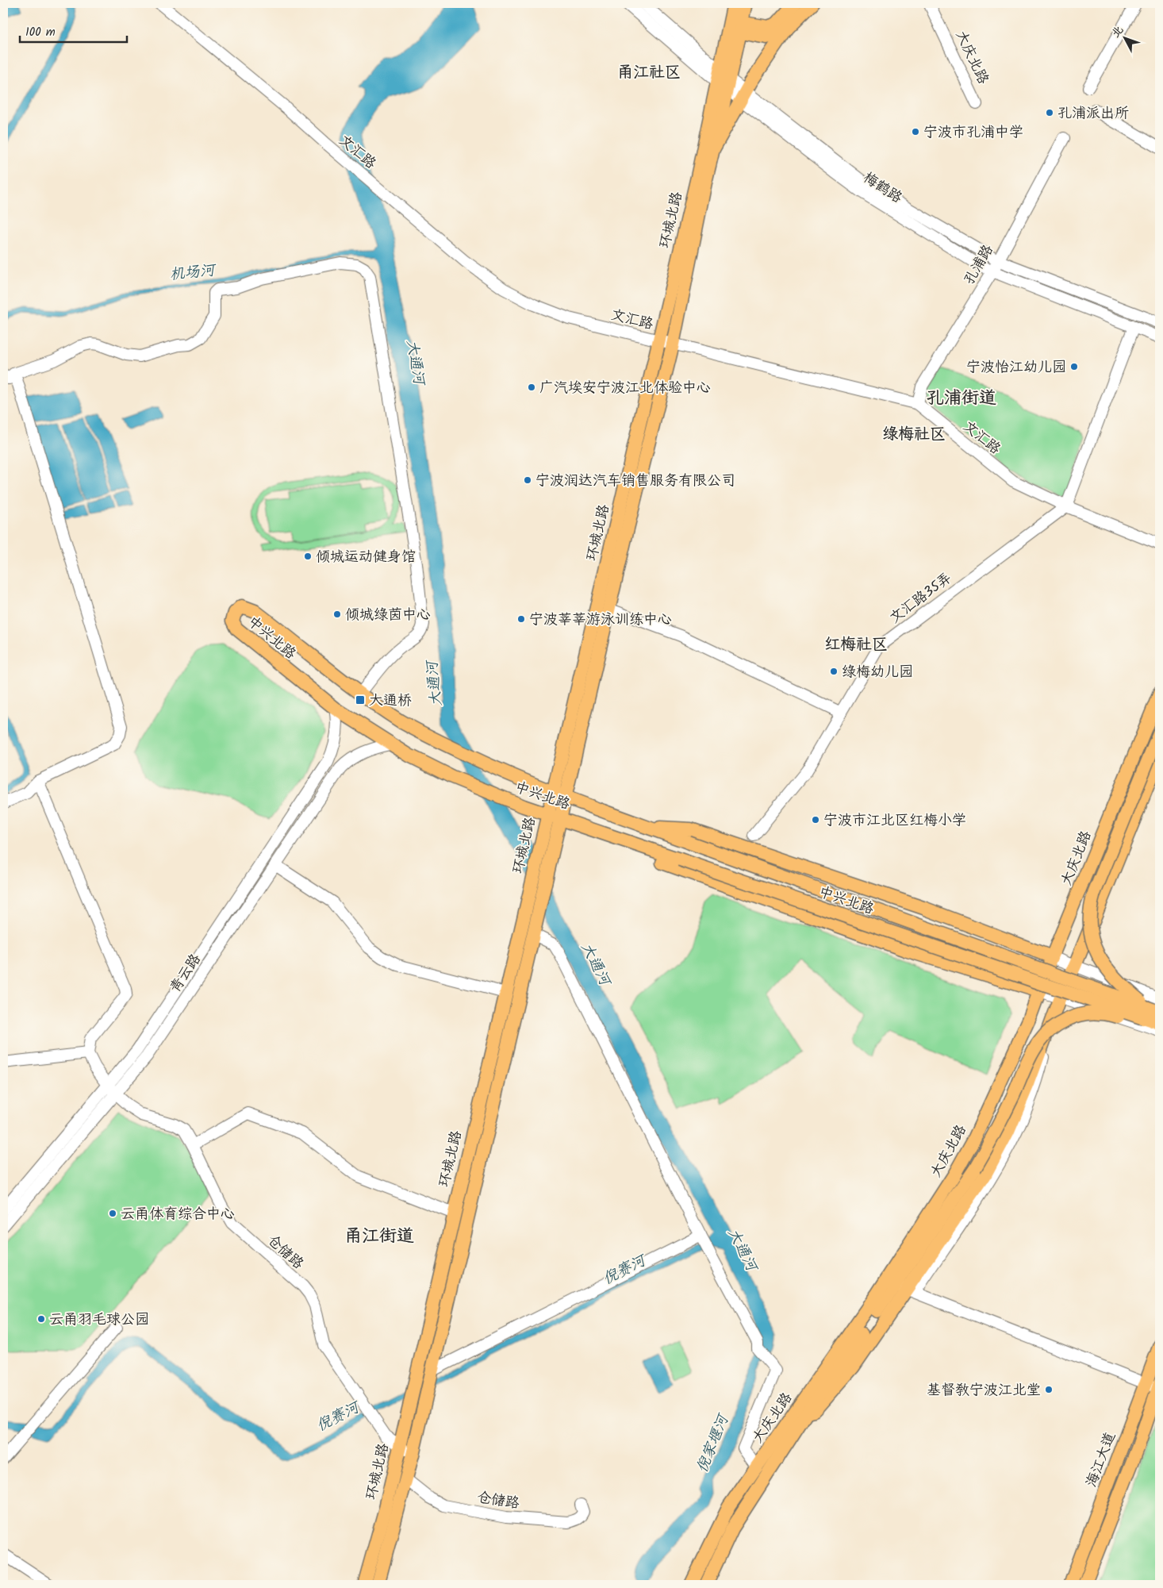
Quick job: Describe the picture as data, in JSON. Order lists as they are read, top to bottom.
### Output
{
  "streets": {
    "main road": [
      "大庆北路",
      "环城北路",
      "中兴北路",
      "海江大道"
    ],
    "street": [
      "文汇路",
      "梅鹤路",
      "孔浦路",
      "文汇路35弄",
      "青云路",
      "仓储路"
    ]
  },
  "crossings": [
    ["文汇路", "环城北路"],
    ["文汇路", "孔浦路"],
    ["文汇路", "文汇路35弄"],
    ["梅鹤路", "环城北路"],
    ["梅鹤路", "孔浦路"],
    ["环城北路", "中兴北路"],
    ["环城北路", "仓储路"],
    ["中兴北路", "青云路"],
    ["青云路", "仓储路"]
  ],
  "districts": [
    "甬江社区",
    "孔浦街道",
    "绿梅社区",
    "红梅社区",
    "甬江街道"
  ],
  "water": [
    "机场河",
    "大通河",
    "倪赛河",
    "倪家堰河"
  ],
  "places": {
    "other": [
      "孔浦派出所",
      "宁波市孔浦中学",
      "宁波怡江幼儿园",
      "广汽埃安宁波江北体验中心",
      "宁波润达汽车销售服务有限公司",
      "倾城运动健身馆",
      "倾城绿茵中心",
      "宁波莘莘游泳训练中心",
      "绿梅幼儿园",
      "宁波市江北区红梅小学",
      "云甬体育综合中心",
      "云甬羽毛球公园",
      "基督教宁波江北堂"
    ],
    "transit": ["大通桥"]
  },
  "scale_bar": "100 m",
  "north": "top left"
}
